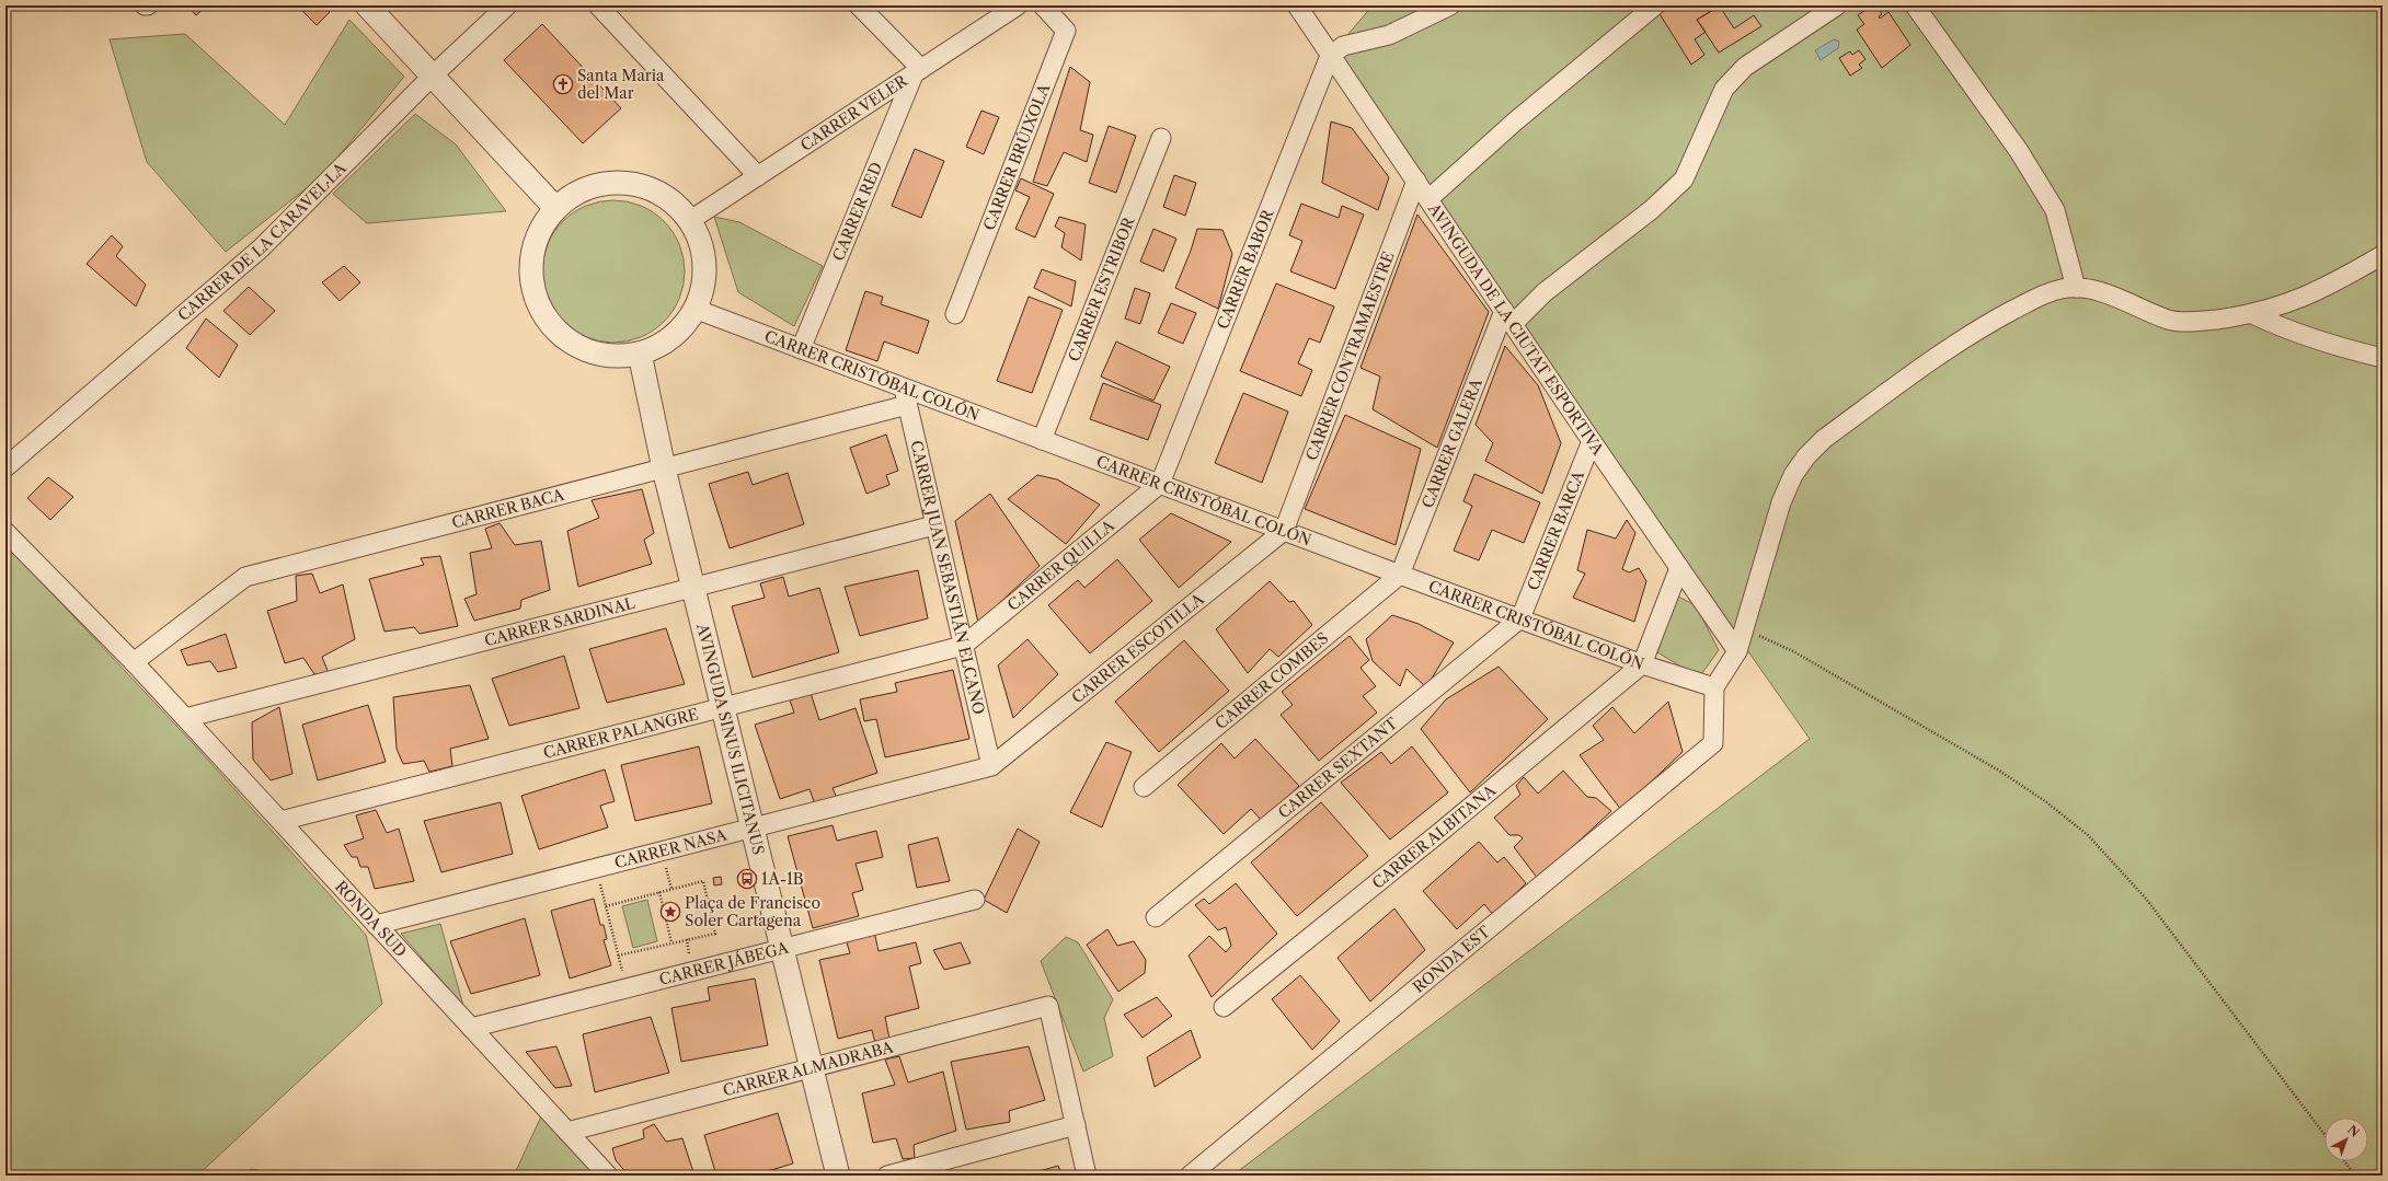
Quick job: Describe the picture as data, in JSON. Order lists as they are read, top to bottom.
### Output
{
  "streets": {
    "street": [
      "CARRER VELER",
      "CARRER BRÚIXOLA",
      "CARRER RED",
      "CARRER DE LA CARAVEL·LA",
      "CARRER BABOR",
      "CARRER ESTRIBOR",
      "AVINGUDA DE LA CIUTAT ESPORTIVA",
      "CARRER CONTRAMAESTRE",
      "CARRER CRISTÓBAL COLÓN",
      "CARRER GALERA",
      "CARRER BACA",
      "CARRER BARCA",
      "CARRER QUILLA",
      "CARRER JUAN SEBASTIÁN ELCANO",
      "CARRER SARDINAL",
      "CARRER ESCOTILLA",
      "CARRER COMBES",
      "CARRER PALANGRE",
      "AVINGUDA SINUS ILICITANUS",
      "CARRER SEXTANT",
      "CARRER ALBITANA",
      "CARRER NASA",
      "RONDA SUD",
      "RONDA EST",
      "CARRER JÁBEGA",
      "CARRER ALMADRABA"
    ]
  },
  "crossings": [
    ["CARRER VELER", "CARRER RED"],
    ["CARRER RED", "CARRER CRISTÓBAL COLÓN"],
    ["CARRER BABOR", "AVINGUDA DE LA CIUTAT ESPORTIVA"],
    ["CARRER BABOR", "CARRER CRISTÓBAL COLÓN"],
    ["CARRER BABOR", "CARRER QUILLA"],
    ["CARRER ESTRIBOR", "CARRER CRISTÓBAL COLÓN"],
    ["AVINGUDA DE LA CIUTAT ESPORTIVA", "CARRER CONTRAMAESTRE"],
    ["AVINGUDA DE LA CIUTAT ESPORTIVA", "CARRER GALERA"],
    ["AVINGUDA DE LA CIUTAT ESPORTIVA", "CARRER BARCA"],
    ["CARRER CONTRAMAESTRE", "CARRER CRISTÓBAL COLÓN"],
    ["CARRER CONTRAMAESTRE", "CARRER ESCOTILLA"],
    ["CARRER CRISTÓBAL COLÓN", "CARRER GALERA"],
    ["CARRER CRISTÓBAL COLÓN", "CARRER BACA"],
    ["CARRER CRISTÓBAL COLÓN", "CARRER BARCA"],
    ["CARRER CRISTÓBAL COLÓN", "CARRER QUILLA"],
    ["CARRER CRISTÓBAL COLÓN", "CARRER JUAN SEBASTIÁN ELCANO"],
    ["CARRER CRISTÓBAL COLÓN", "CARRER ESCOTILLA"],
    ["CARRER CRISTÓBAL COLÓN", "CARRER COMBES"],
    ["CARRER CRISTÓBAL COLÓN", "CARRER SEXTANT"],
    ["CARRER CRISTÓBAL COLÓN", "CARRER ALBITANA"],
    ["CARRER CRISTÓBAL COLÓN", "RONDA EST"],
    ["CARRER GALERA", "CARRER COMBES"],
    ["CARRER BACA", "CARRER JUAN SEBASTIÁN ELCANO"],
    ["CARRER BACA", "AVINGUDA SINUS ILICITANUS"],
    ["CARRER BACA", "RONDA SUD"],
    ["CARRER BARCA", "CARRER SEXTANT"],
    ["CARRER QUILLA", "CARRER JUAN SEBASTIÁN ELCANO"],
    ["CARRER QUILLA", "CARRER PALANGRE"],
    ["CARRER JUAN SEBASTIÁN ELCANO", "CARRER SARDINAL"],
    ["CARRER JUAN SEBASTIÁN ELCANO", "CARRER ESCOTILLA"],
    ["CARRER JUAN SEBASTIÁN ELCANO", "CARRER PALANGRE"],
    ["CARRER JUAN SEBASTIÁN ELCANO", "CARRER NASA"],
    ["CARRER SARDINAL", "AVINGUDA SINUS ILICITANUS"],
    ["CARRER SARDINAL", "RONDA SUD"],
    ["CARRER ESCOTILLA", "CARRER NASA"],
    ["CARRER PALANGRE", "AVINGUDA SINUS ILICITANUS"],
    ["CARRER PALANGRE", "RONDA SUD"],
    ["AVINGUDA SINUS ILICITANUS", "CARRER NASA"],
    ["AVINGUDA SINUS ILICITANUS", "CARRER JÁBEGA"],
    ["AVINGUDA SINUS ILICITANUS", "CARRER ALMADRABA"],
    ["CARRER NASA", "RONDA SUD"],
    ["RONDA SUD", "CARRER JÁBEGA"],
    ["RONDA SUD", "CARRER ALMADRABA"]
  ],
  "places": {
    "church": ["Santa Maria del Mar"],
    "bus stop": ["1A-1B"],
    "place": ["Plaça de Francisco Soler Cartagena"]
  },
  "north": "top right"
}
